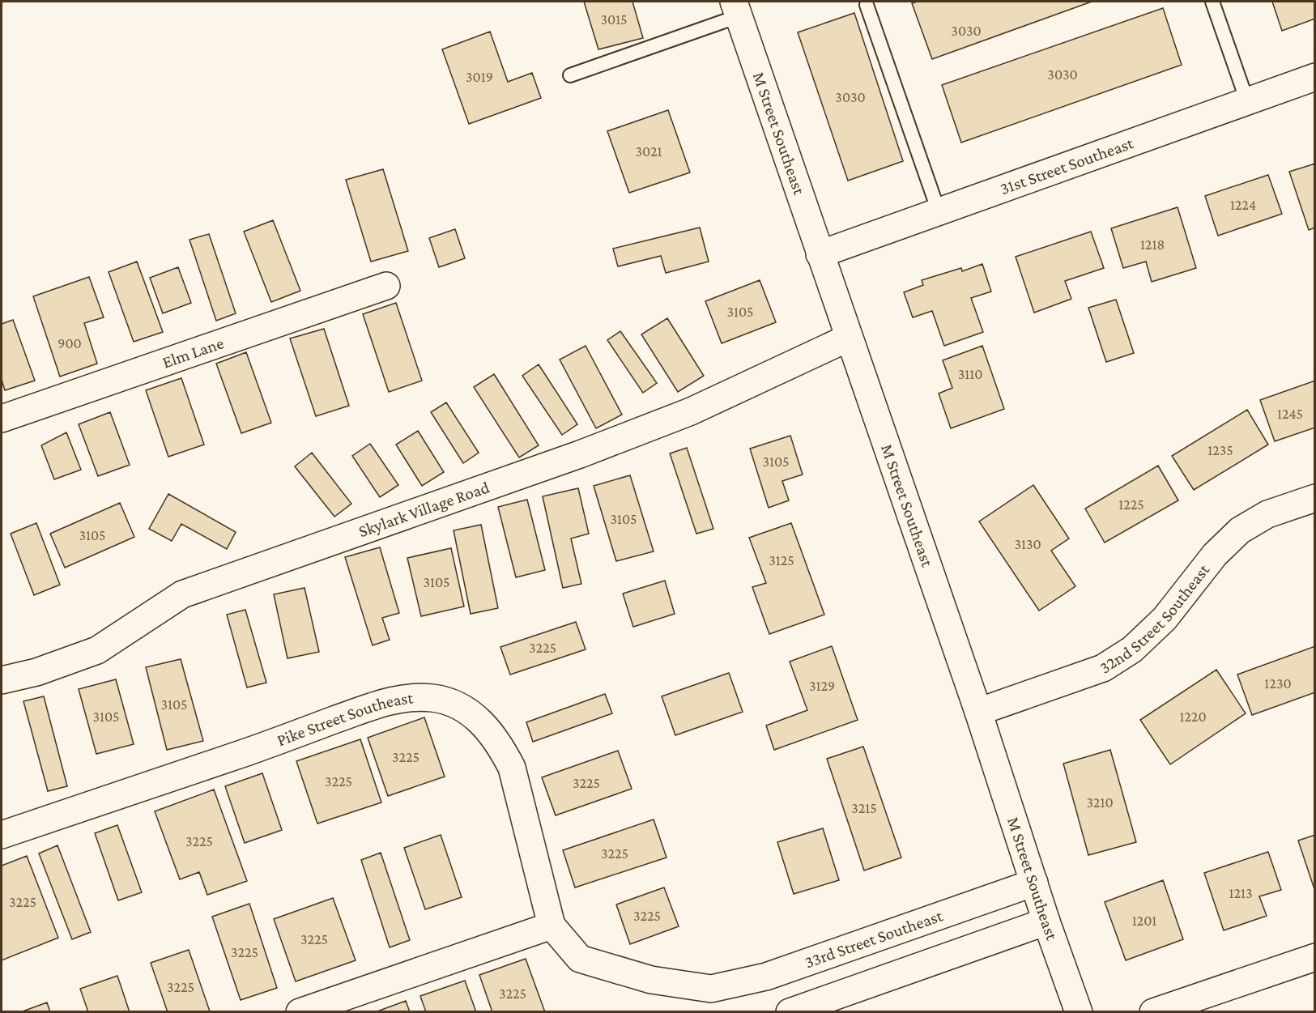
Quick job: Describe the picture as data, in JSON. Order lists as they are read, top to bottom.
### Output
{
  "streets": {
    "street": [
      "M Street Southeast",
      "31st Street Southeast",
      "Elm Lane",
      "Skylark Village Road",
      "32nd Street Southeast",
      "Pike Street Southeast",
      "33rd Street Southeast"
    ]
  },
  "crossings": [
    ["M Street Southeast", "31st Street Southeast"],
    ["M Street Southeast", "Skylark Village Road"],
    ["M Street Southeast", "32nd Street Southeast"],
    ["M Street Southeast", "33rd Street Southeast"],
    ["Pike Street Southeast", "33rd Street Southeast"]
  ],
  "house_numbers": [
    "3015",
    "3030",
    "3030",
    "3019",
    "3030",
    "3021",
    "1224",
    "1218",
    "3105",
    "900",
    "3110",
    "1245",
    "1235",
    "3105",
    "1225",
    "3105",
    "3105",
    "3130",
    "3125",
    "3105",
    "3225",
    "1230",
    "3129",
    "3105",
    "3105",
    "1220",
    "3225",
    "3225",
    "3225",
    "3210",
    "3215",
    "3225",
    "3225",
    "1213",
    "3225",
    "3225",
    "1201",
    "3225",
    "3225",
    "3225",
    "3225"
  ]
}
